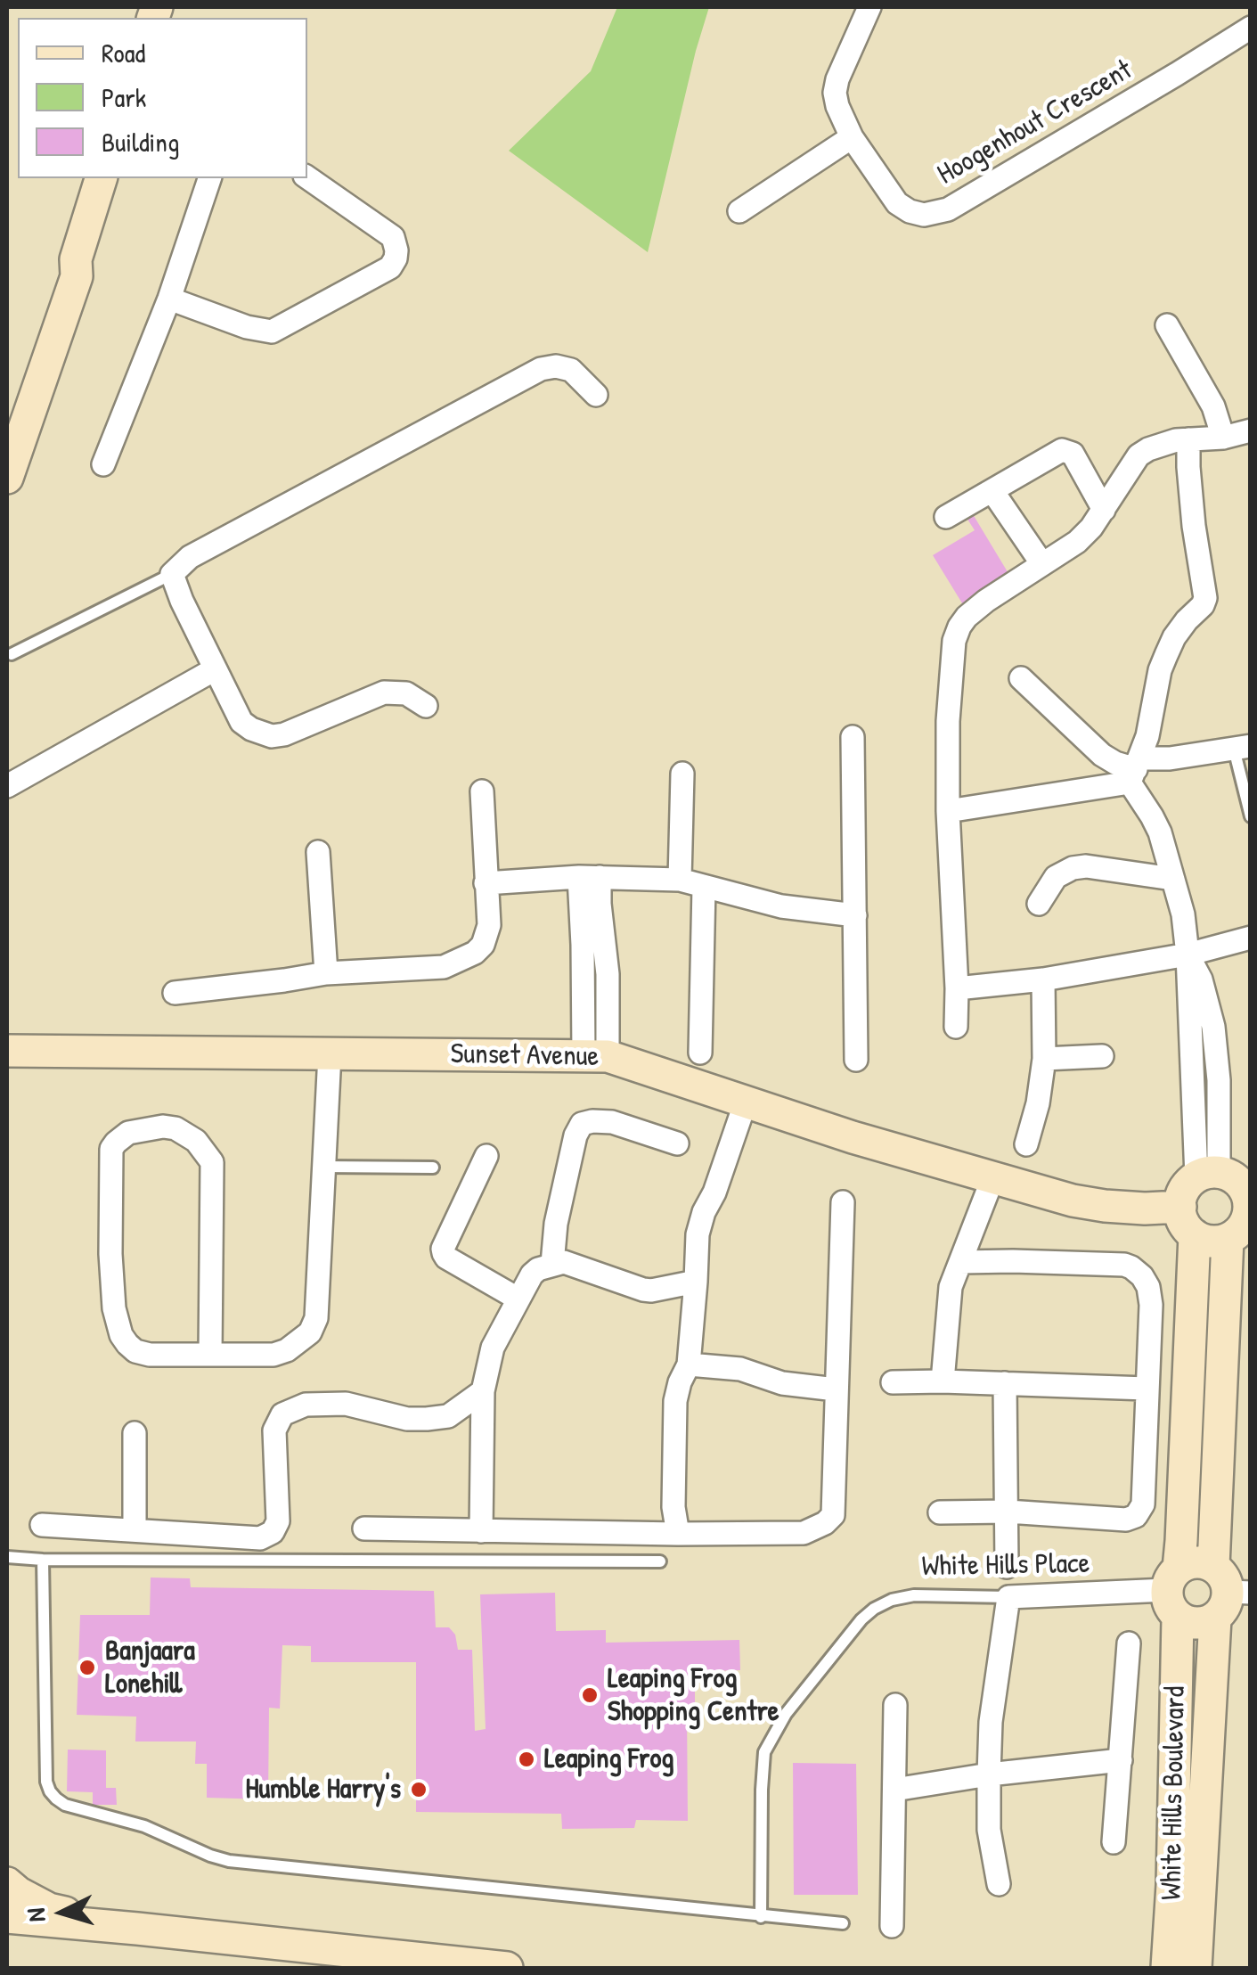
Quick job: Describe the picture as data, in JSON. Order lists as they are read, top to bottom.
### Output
{
  "streets": {
    "street": [
      "Hoogenhout Crescent",
      "Sunset Avenue",
      "White Hills Place",
      "White Hills Boulevard"
    ]
  },
  "crossings": [
    ["Sunset Avenue", "White Hills Boulevard"],
    ["White Hills Place", "White Hills Boulevard"]
  ],
  "places": [
    "Banjaara Lonehill",
    "Leaping Frog Shopping Centre",
    "Leaping Frog",
    "Humble Harry's"
  ],
  "legend": ["Road", "Park", "Building"],
  "north": "left"
}
